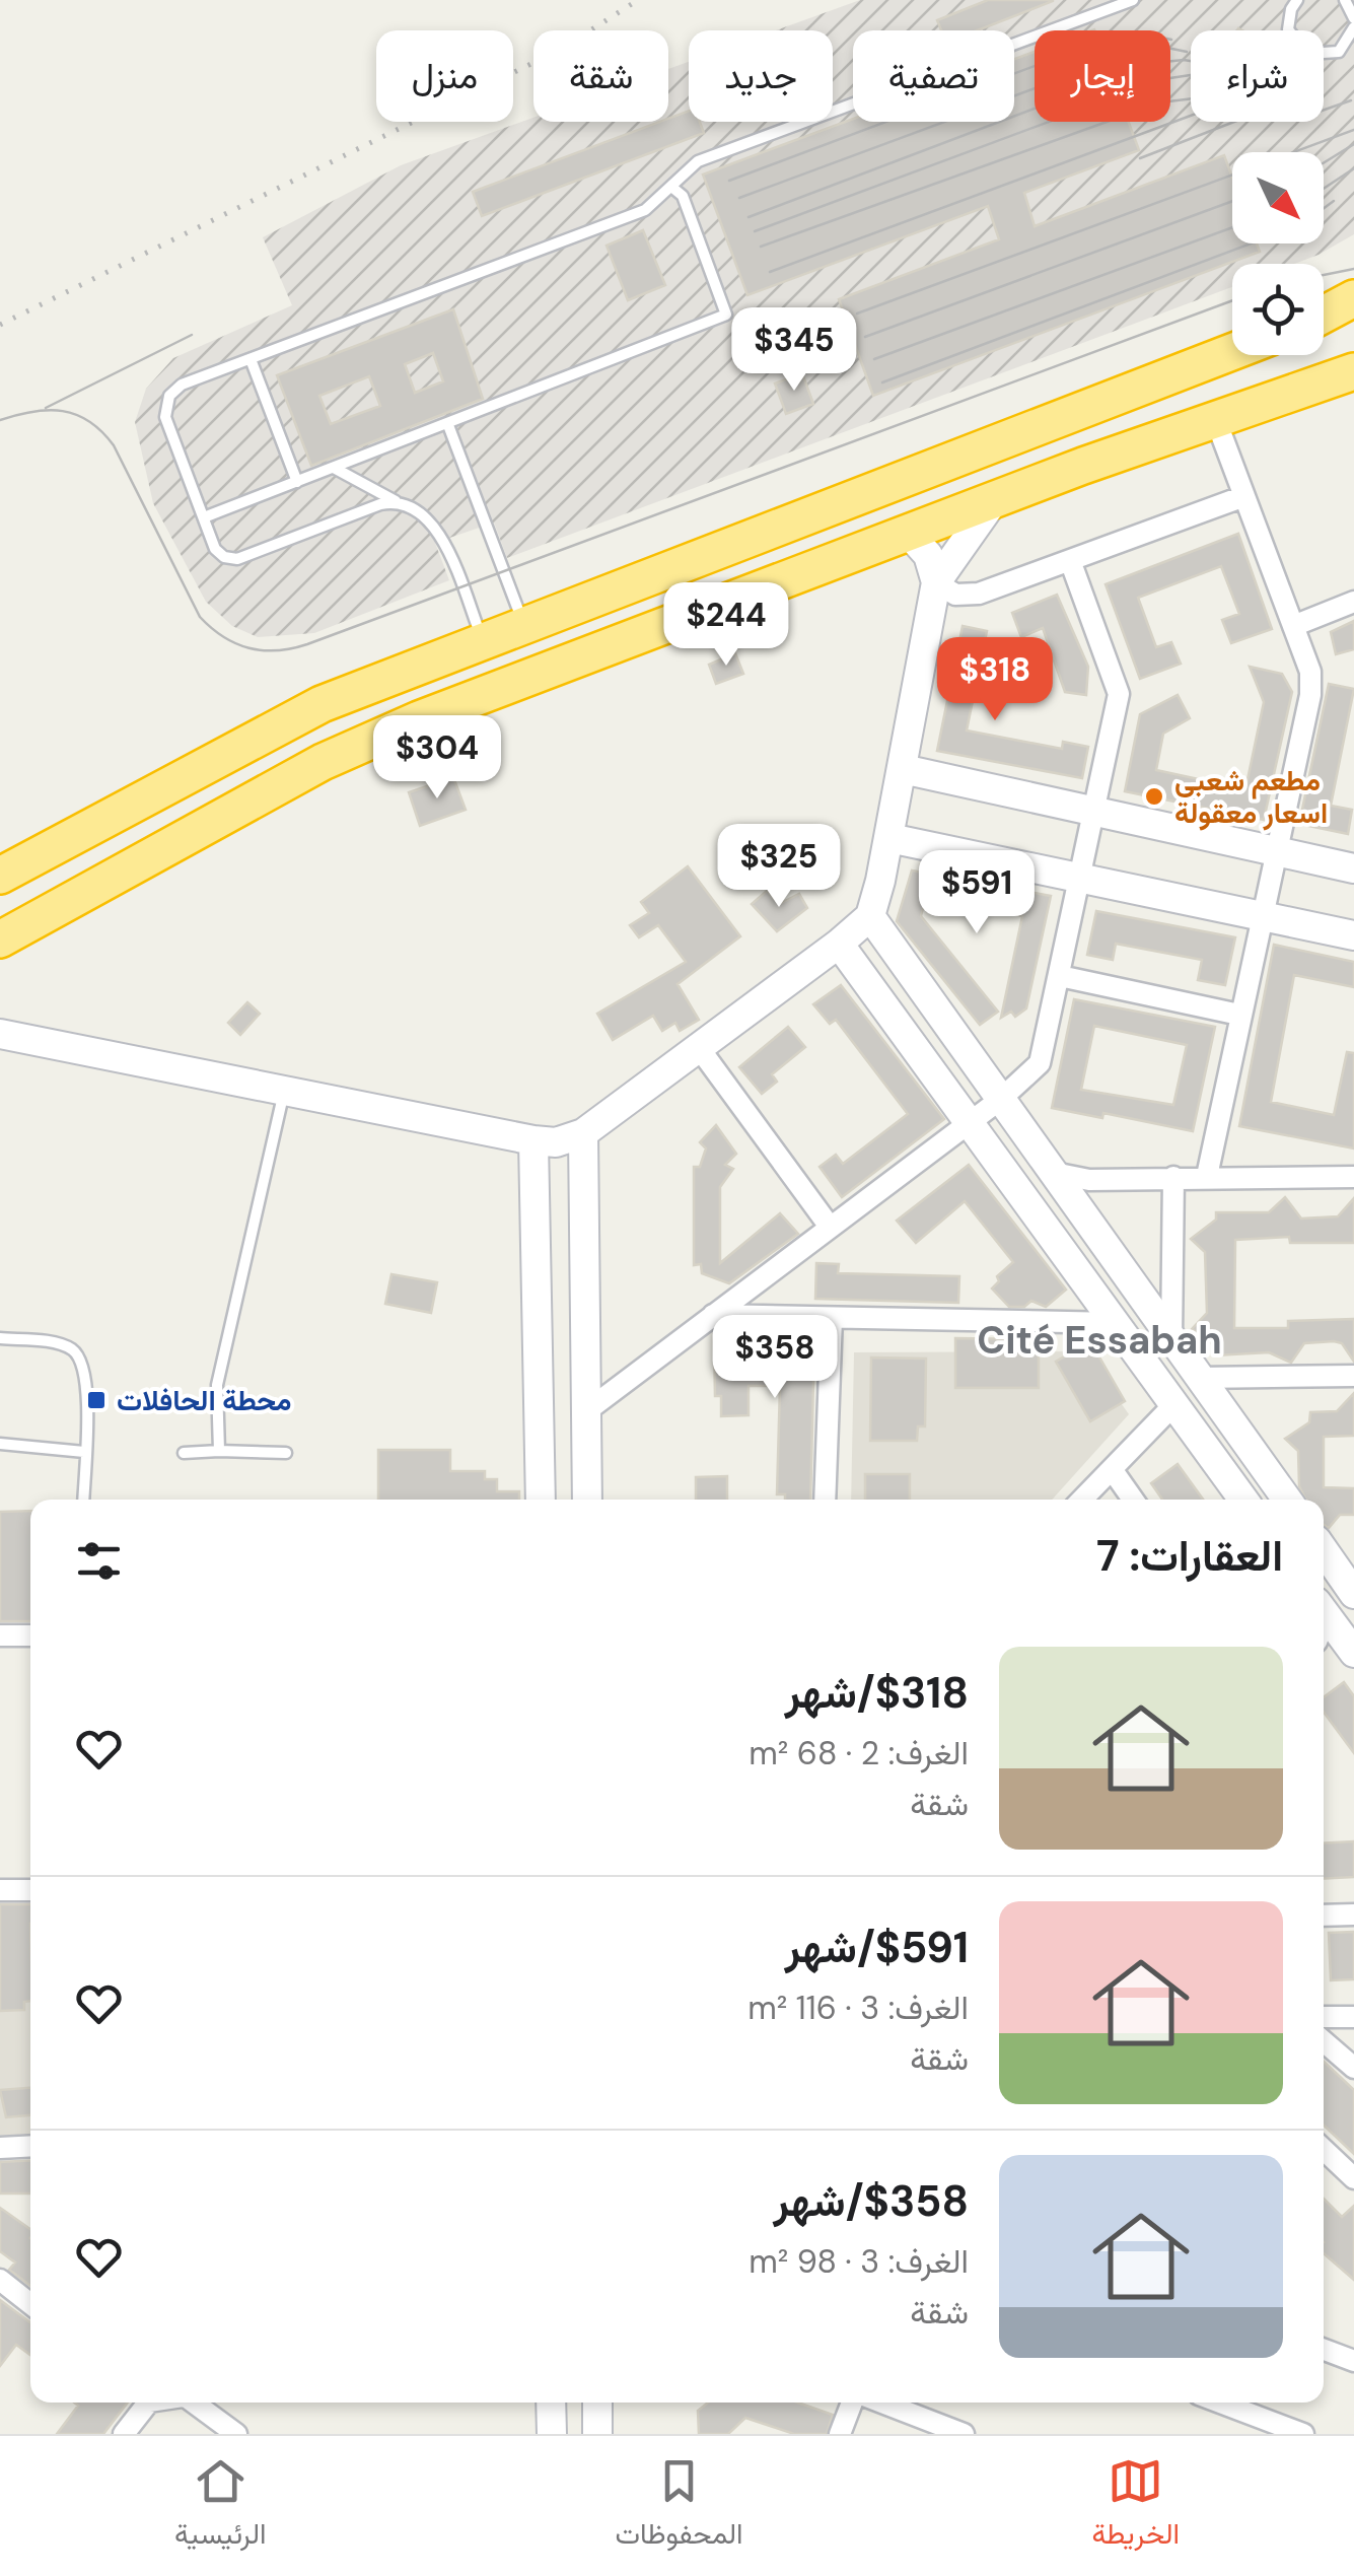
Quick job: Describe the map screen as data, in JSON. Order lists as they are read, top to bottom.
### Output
{
  "districts": ["Cité Essabah"],
  "places": {
    "other": ["مطعم شعبي اسعار معقولة"],
    "transit": ["محطة الحافلات"]
  },
  "north": "bottom right",
  "page": {
    "chip": [
      "شراء",
      "إيجار",
      "تصفية",
      "جديد",
      "شقة",
      "منزل"
    ],
    "price": [
      "$345",
      "$244",
      "$318",
      "$304",
      "$325",
      "$591",
      "$358"
    ],
    "heading": "العقارات: 7",
    "list": [
      {
        "name": "$318/شهر",
        "note": "الغرف: 2 · 68 m² · شقة"
      },
      {
        "name": "$591/شهر",
        "note": "الغرف: 3 · 116 m² · شقة"
      },
      {
        "name": "$358/شهر",
        "note": "الغرف: 3 · 98 m² · شقة"
      }
    ],
    "tabs": ["الخريطة", "المحفوظات", "الرئيسية"]
  }
}
